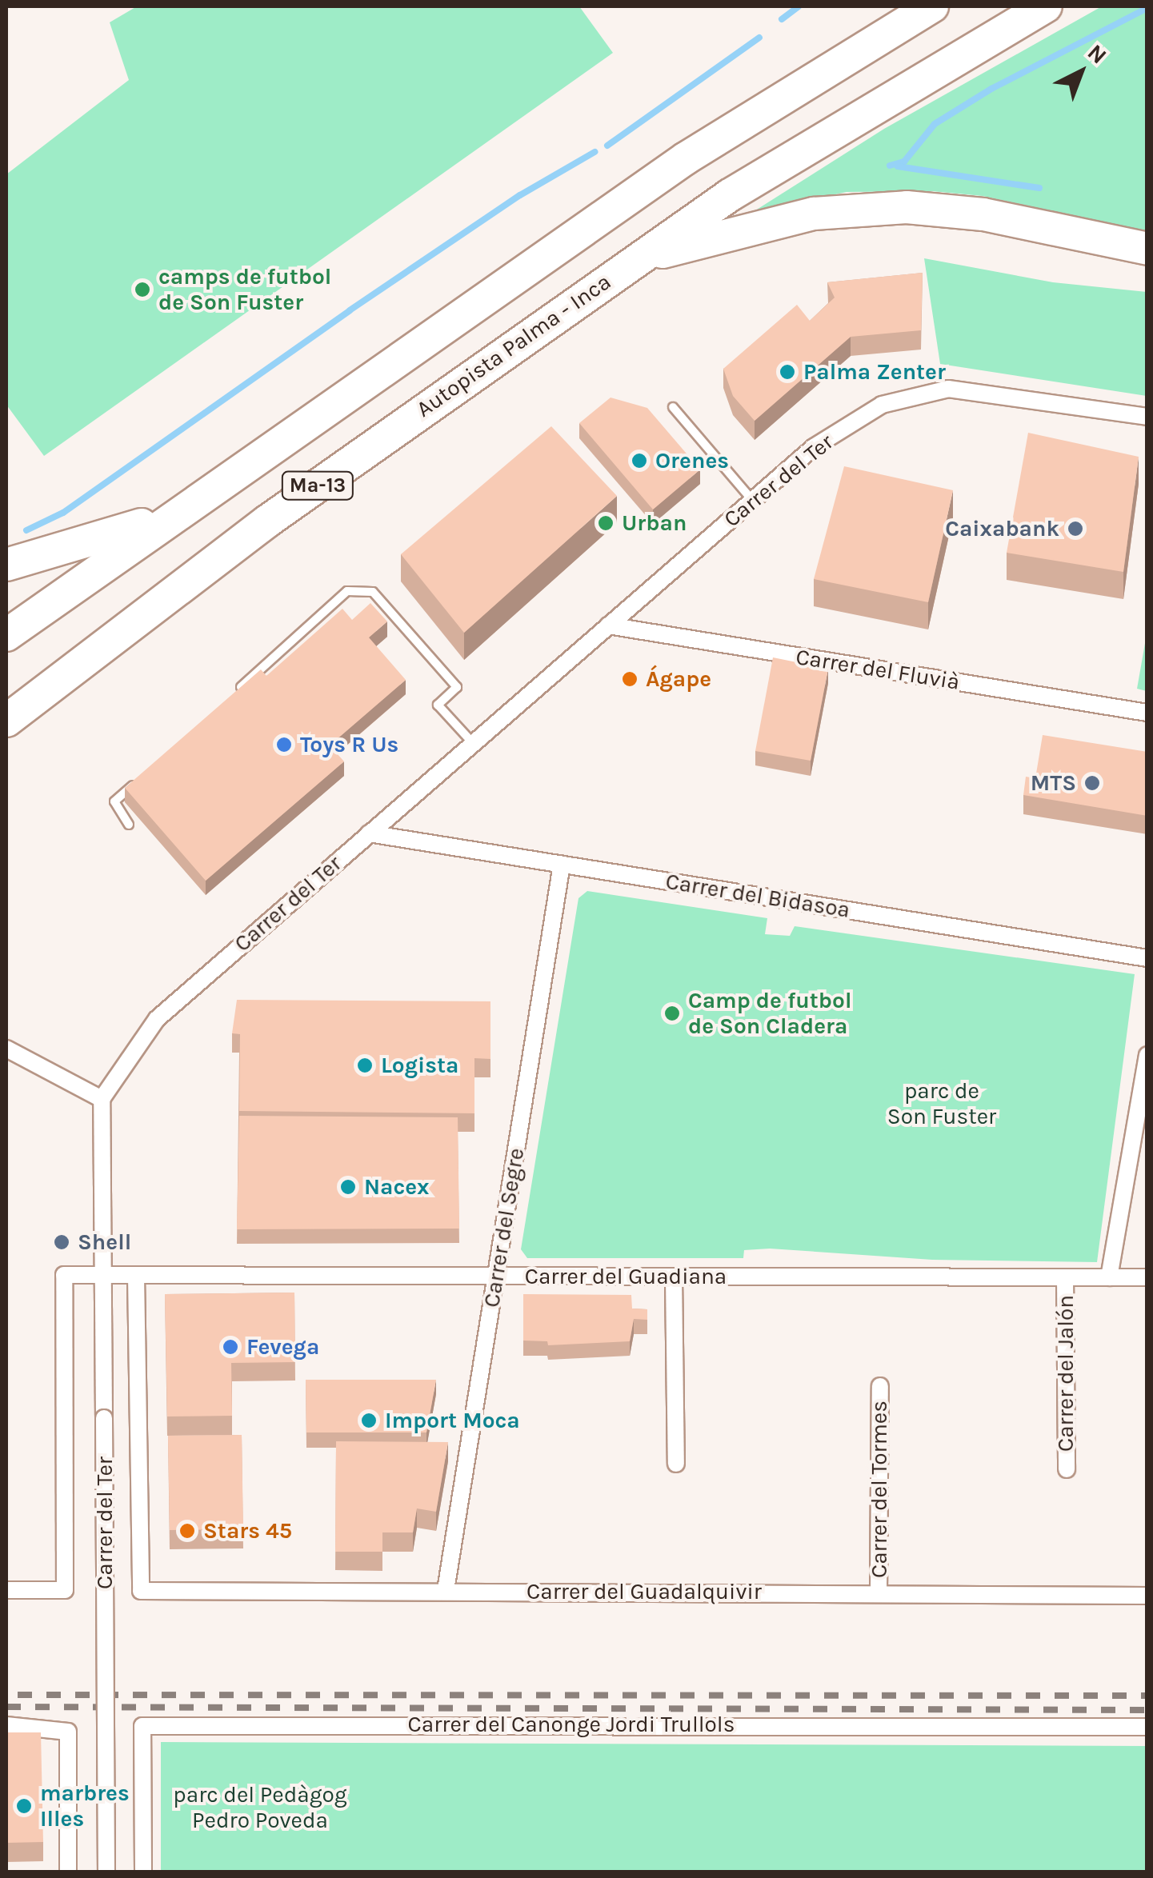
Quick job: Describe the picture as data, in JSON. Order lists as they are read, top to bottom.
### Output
{
  "streets": {
    "highway": ["Autopista Palma - Inca", "Ma-13"],
    "street": [
      "Carrer del Ter",
      "Carrer del Fluvià",
      "Carrer del Bidasoa",
      "Carrer del Segre",
      "Carrer del Guadiana",
      "Carrer del Jalón",
      "Carrer del Tormes",
      "Carrer del Guadalquivir",
      "Carrer del Canonge Jordi Trullols"
    ]
  },
  "crossings": [
    ["Carrer del Ter", "Carrer del Fluvià"],
    ["Carrer del Ter", "Carrer del Bidasoa"],
    ["Carrer del Ter", "Carrer del Guadiana"],
    ["Carrer del Ter", "Carrer del Guadalquivir"],
    ["Carrer del Bidasoa", "Carrer del Segre"],
    ["Carrer del Segre", "Carrer del Guadiana"],
    ["Carrer del Segre", "Carrer del Guadalquivir"],
    ["Carrer del Guadiana", "Carrer del Jalón"],
    ["Carrer del Tormes", "Carrer del Guadalquivir"]
  ],
  "parks": ["parc de Son Fuster", "parc del Pedàgog Pedro Poveda"],
  "places": [
    "camps de futbol de Son Fuster",
    "Palma Zenter",
    "Orenes",
    "Urban",
    "Caixabank",
    "Ágape",
    "Toys R Us",
    "MTS",
    "Camp de futbol de Son Cladera",
    "Logista",
    "Nacex",
    "Shell",
    "Fevega",
    "Import Moca",
    "Stars 45",
    "marbres Illes"
  ],
  "north": "top right"
}
